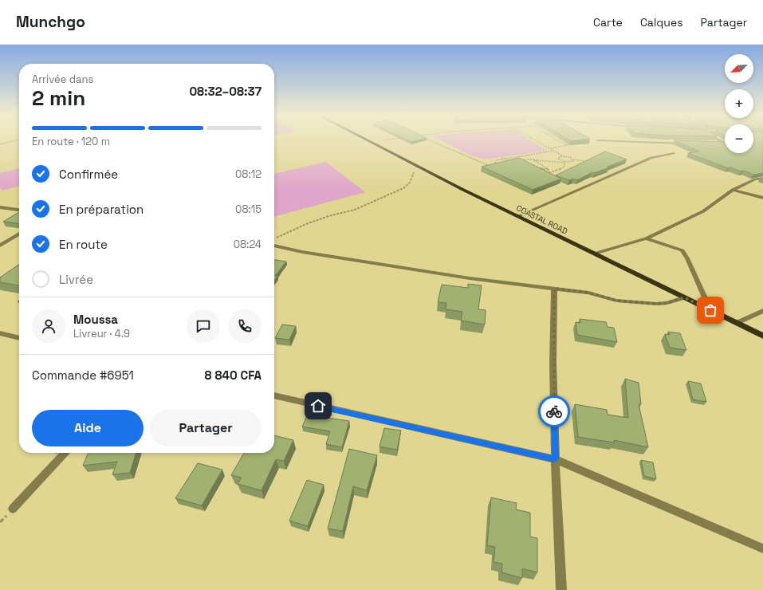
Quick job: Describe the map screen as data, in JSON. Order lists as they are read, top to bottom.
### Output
{
  "streets": {
    "main road": ["COASTAL ROAD"]
  },
  "north": "bottom left",
  "page": {
    "header": "Munchgo",
    "nav": ["Carte", "Calques", "Partager"],
    "map_buttons": ["+", "−"],
    "heading": ["2 min", "Arrivée dans", "08:32–08:37"],
    "panel": [
      "Moussa",
      "Livreur · 4.9",
      "Commande #6951",
      "8 840 CFA"
    ],
    "bar": "En route · 120 m",
    "list": [
      ["Confirmée", "08:12"],
      ["En préparation", "08:15"],
      ["En route", "08:24"],
      "Livrée"
    ],
    "buttons": ["Aide", "Partager"]
  }
}
